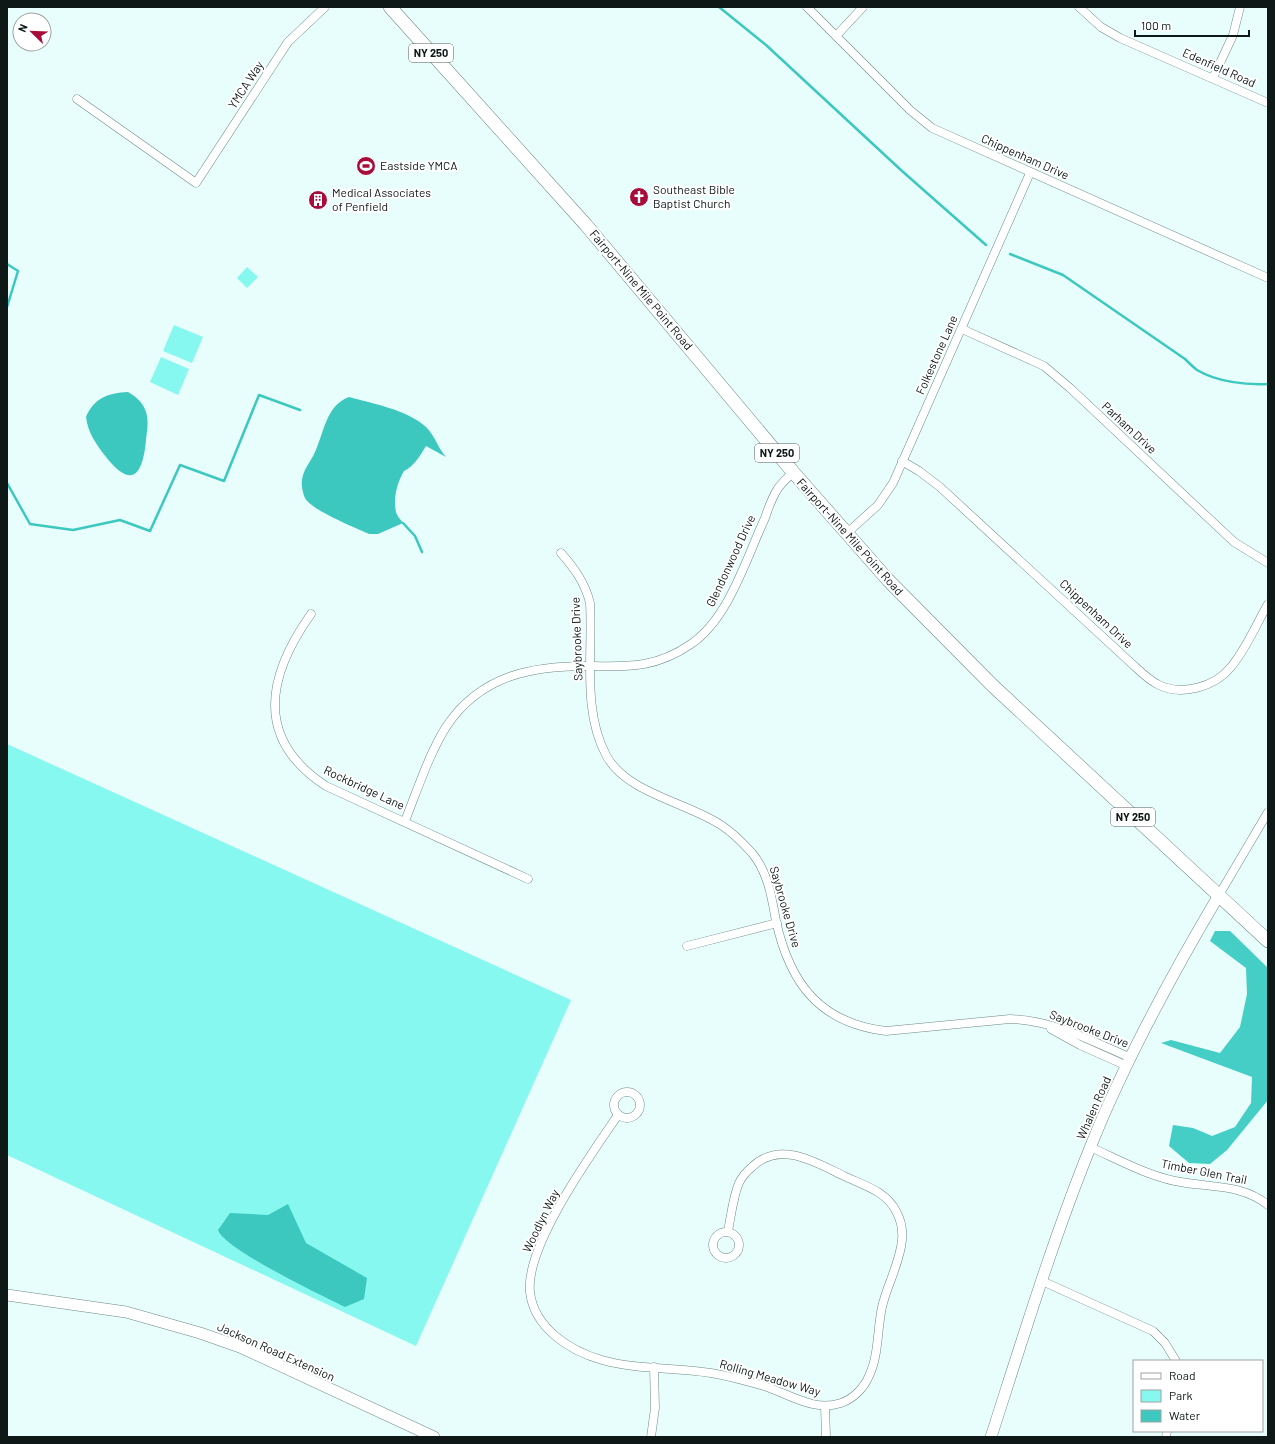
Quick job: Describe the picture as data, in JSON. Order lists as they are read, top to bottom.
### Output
{
  "streets": {
    "main road": ["NY 250", "Fairport-Nine Mile Point Road"],
    "street": [
      "Edenfield Road",
      "YMCA Way",
      "Chippenham Drive",
      "Folkestone Lane",
      "Parham Drive",
      "Glendonwood Drive",
      "Saybrooke Drive",
      "Rockbridge Lane",
      "Whalen Road",
      "Timber Glen Trail",
      "Woodlyn Way",
      "Jackson Road Extension",
      "Rolling Meadow Way"
    ]
  },
  "crossings": [
    ["Chippenham Drive", "Folkestone Lane"],
    ["Fairport-Nine Mile Point Road", "Folkestone Lane"],
    ["Fairport-Nine Mile Point Road", "Glendonwood Drive"],
    ["Fairport-Nine Mile Point Road", "Whalen Road"],
    ["Folkestone Lane", "Parham Drive"],
    ["Glendonwood Drive", "Saybrooke Drive"],
    ["Glendonwood Drive", "Rockbridge Lane"],
    ["Saybrooke Drive", "Whalen Road"],
    ["Whalen Road", "Timber Glen Trail"],
    ["Woodlyn Way", "Rolling Meadow Way"]
  ],
  "places": {
    "sports": ["Eastside YMCA"],
    "church": ["Southeast Bible Baptist Church"],
    "building": ["Medical Associates of Penfield"]
  },
  "legend": ["Road", "Park", "Water"],
  "scale_bar": "100 m",
  "north": "top left"
}
